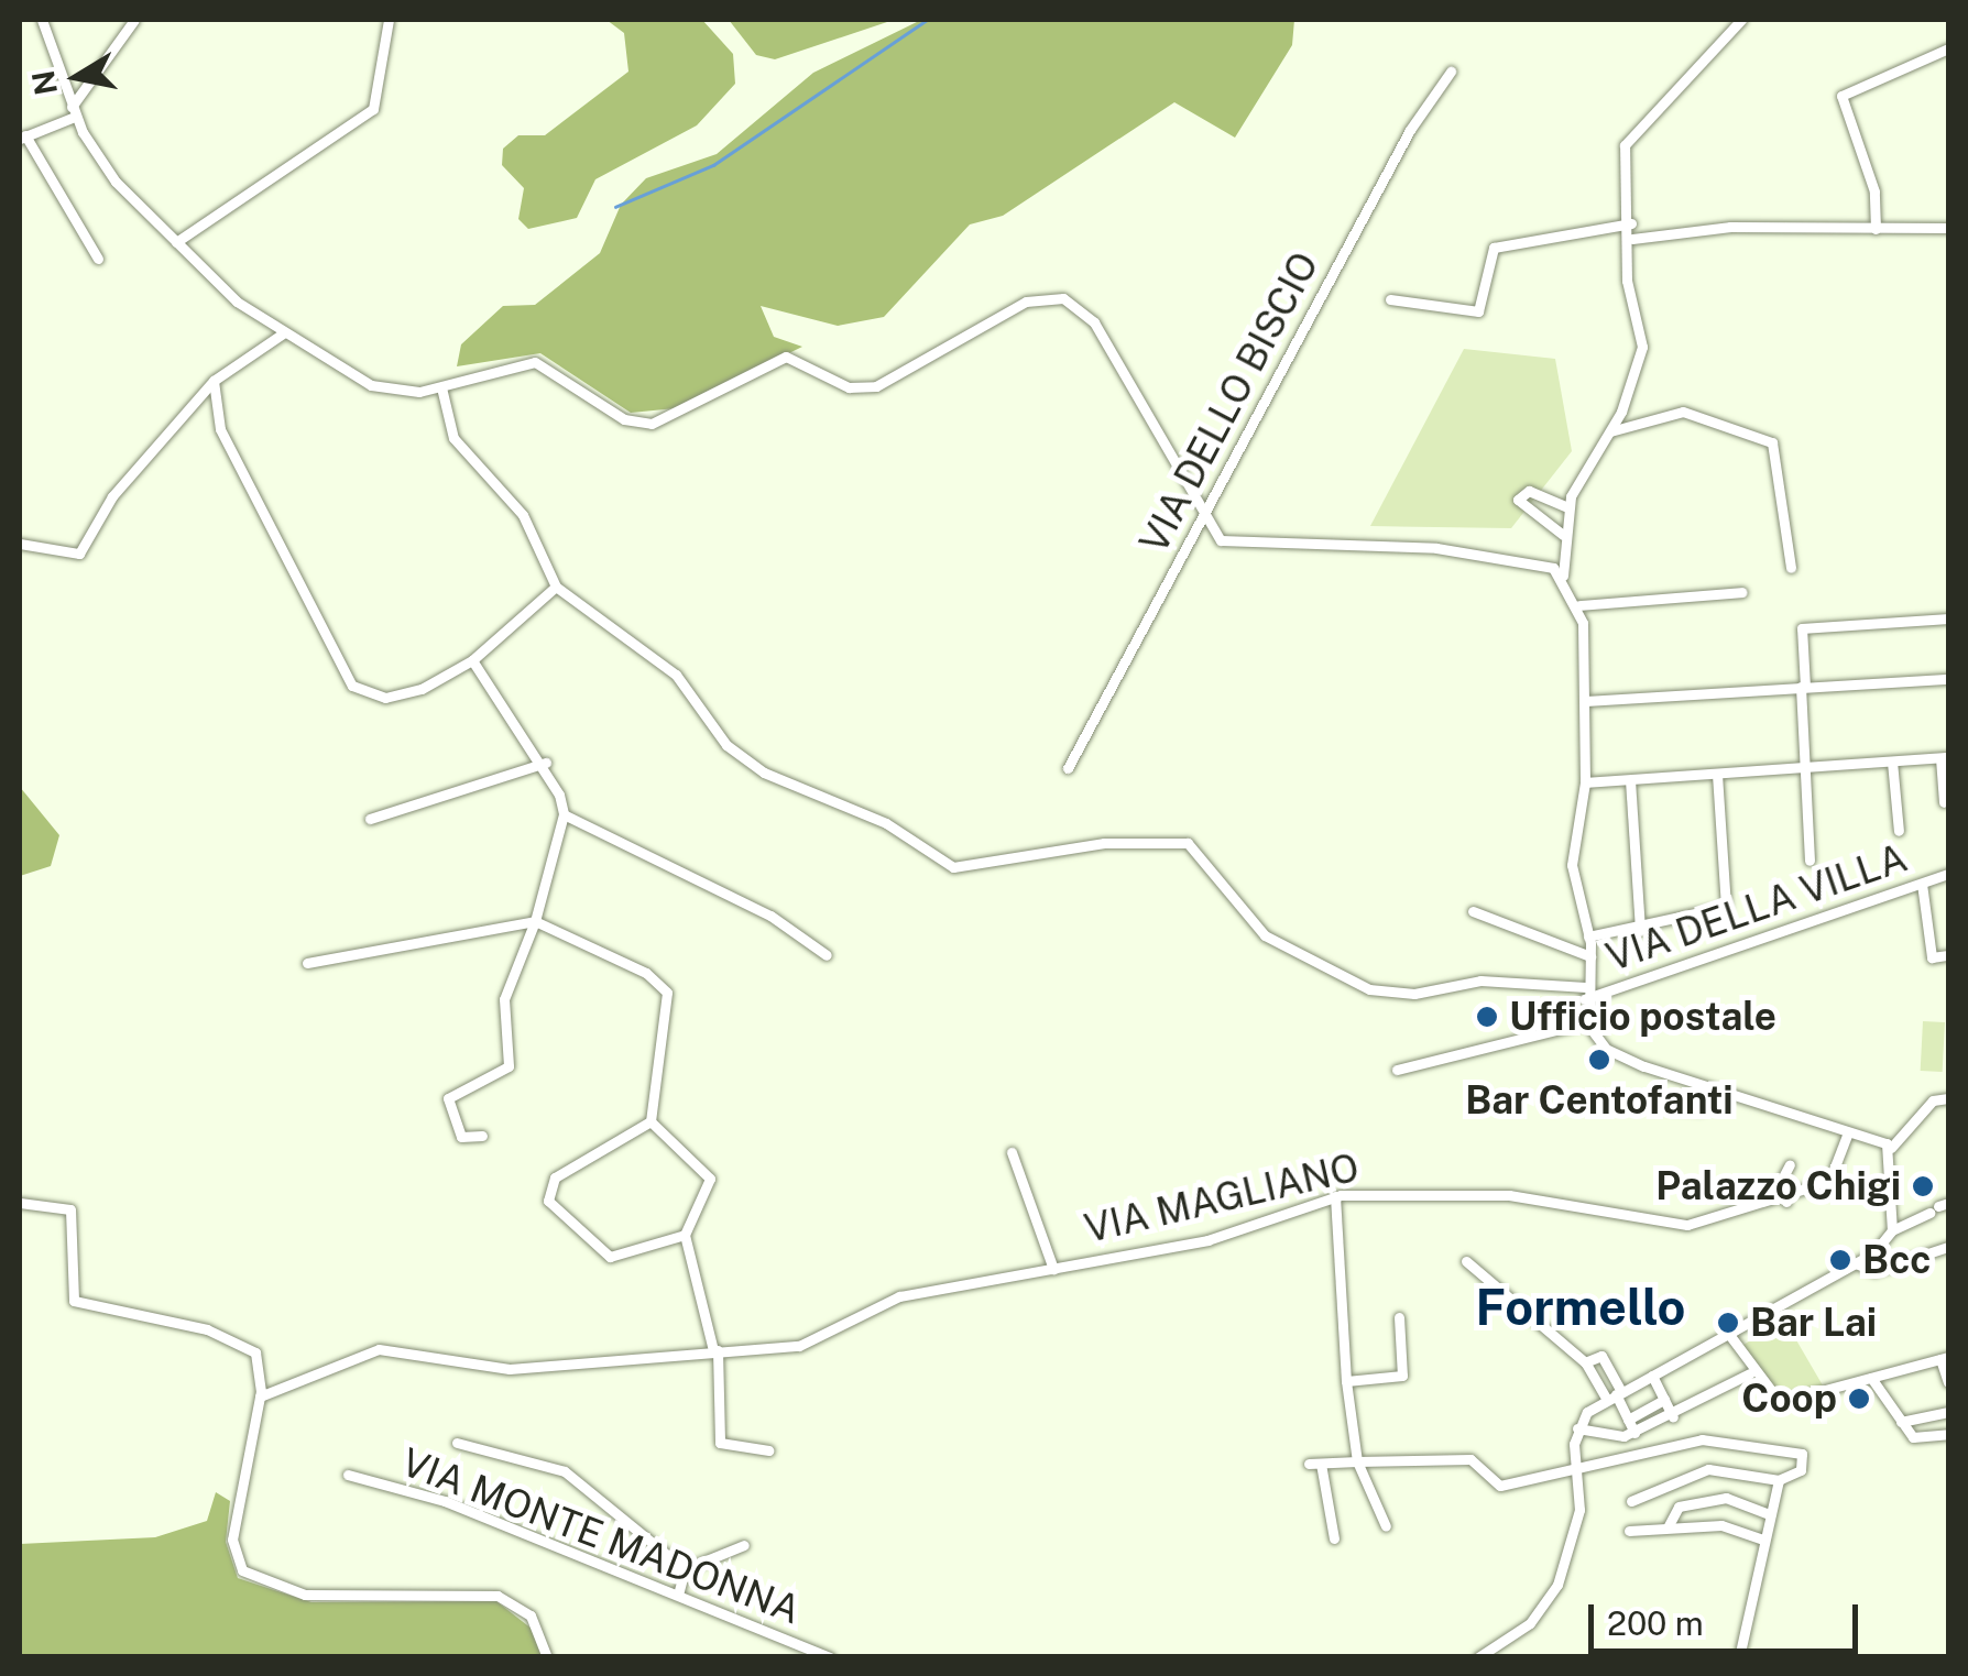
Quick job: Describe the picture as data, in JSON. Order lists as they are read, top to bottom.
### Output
{
  "streets": {
    "street": [
      "VIA DELLO BISCIO",
      "VIA DELLA VILLA",
      "VIA MAGLIANO",
      "VIA MONTE MADONNA"
    ]
  },
  "districts": ["Formello"],
  "places": [
    "Ufficio postale",
    "Bar Centofanti",
    "Palazzo Chigi",
    "Bcc",
    "Bar Lai",
    "Coop"
  ],
  "scale_bar": "200 m",
  "north": "left"
}
